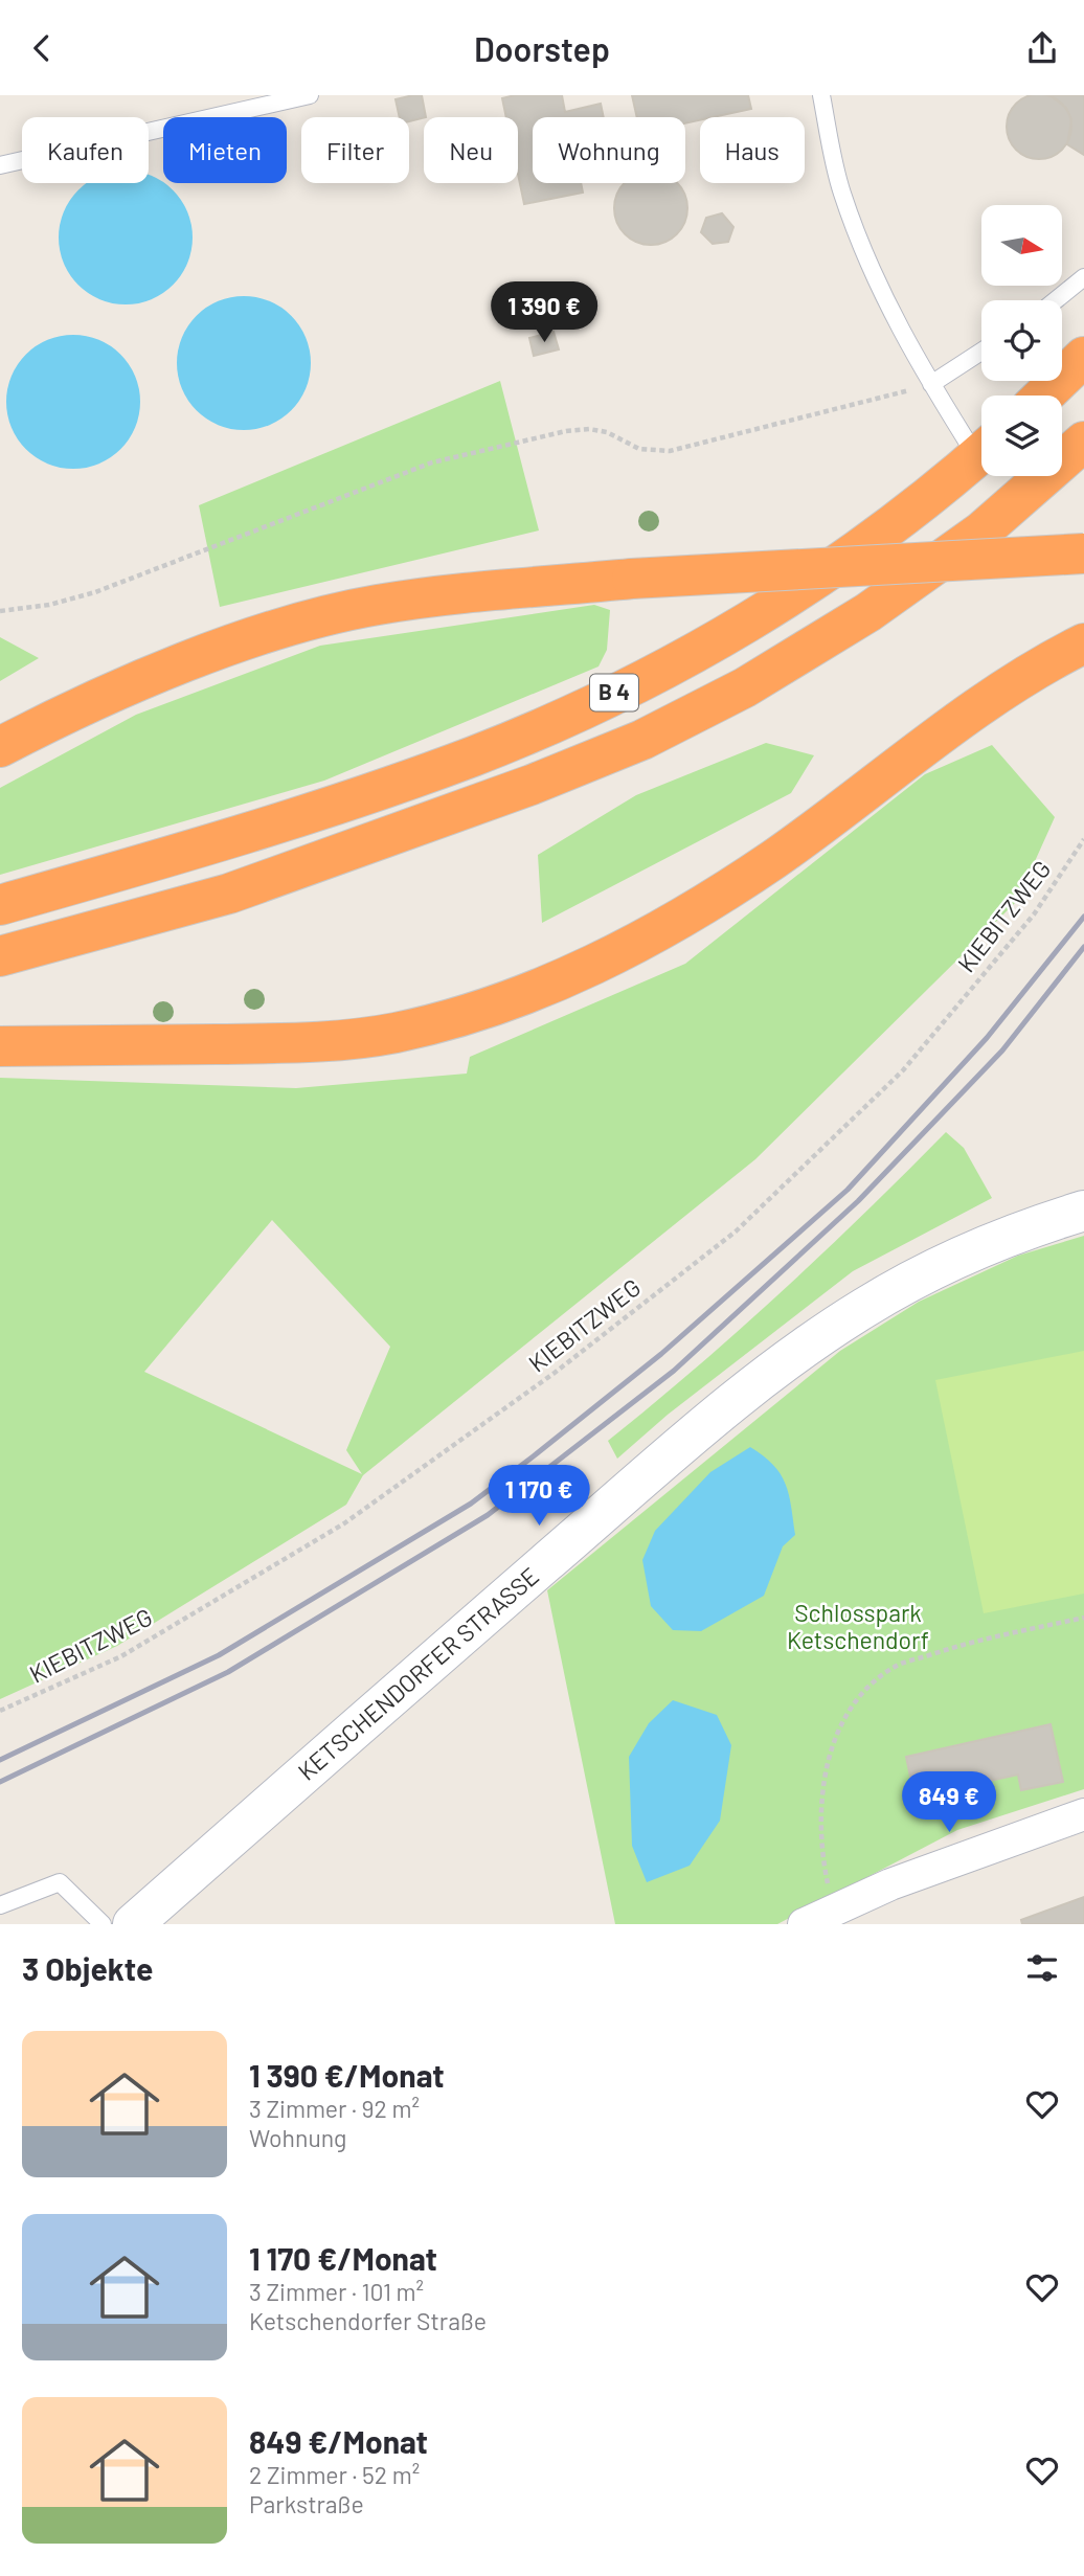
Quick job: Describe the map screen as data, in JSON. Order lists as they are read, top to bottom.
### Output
{
  "streets": {
    "highway": ["B 4"],
    "street": ["KETSCHENDORFER STRASSE"],
    "path": ["KIEBITZWEG"]
  },
  "parks": ["Schlosspark Ketschendorf"],
  "north": "right",
  "page": {
    "header": "Doorstep",
    "chip": [
      "Kaufen",
      "Mieten",
      "Filter",
      "Neu",
      "Wohnung",
      "Haus"
    ],
    "price": ["1 390 €", "1 170 €", "849 €"],
    "heading": "3 Objekte",
    "list": [
      {
        "name": "1 390 €/Monat",
        "note": "3 Zimmer · 92 m² · Wohnung"
      },
      {
        "name": "1 170 €/Monat",
        "note": "3 Zimmer · 101 m² · Ketschendorfer Straße"
      },
      {
        "name": "849 €/Monat",
        "note": "2 Zimmer · 52 m² · Parkstraße"
      }
    ]
  }
}
